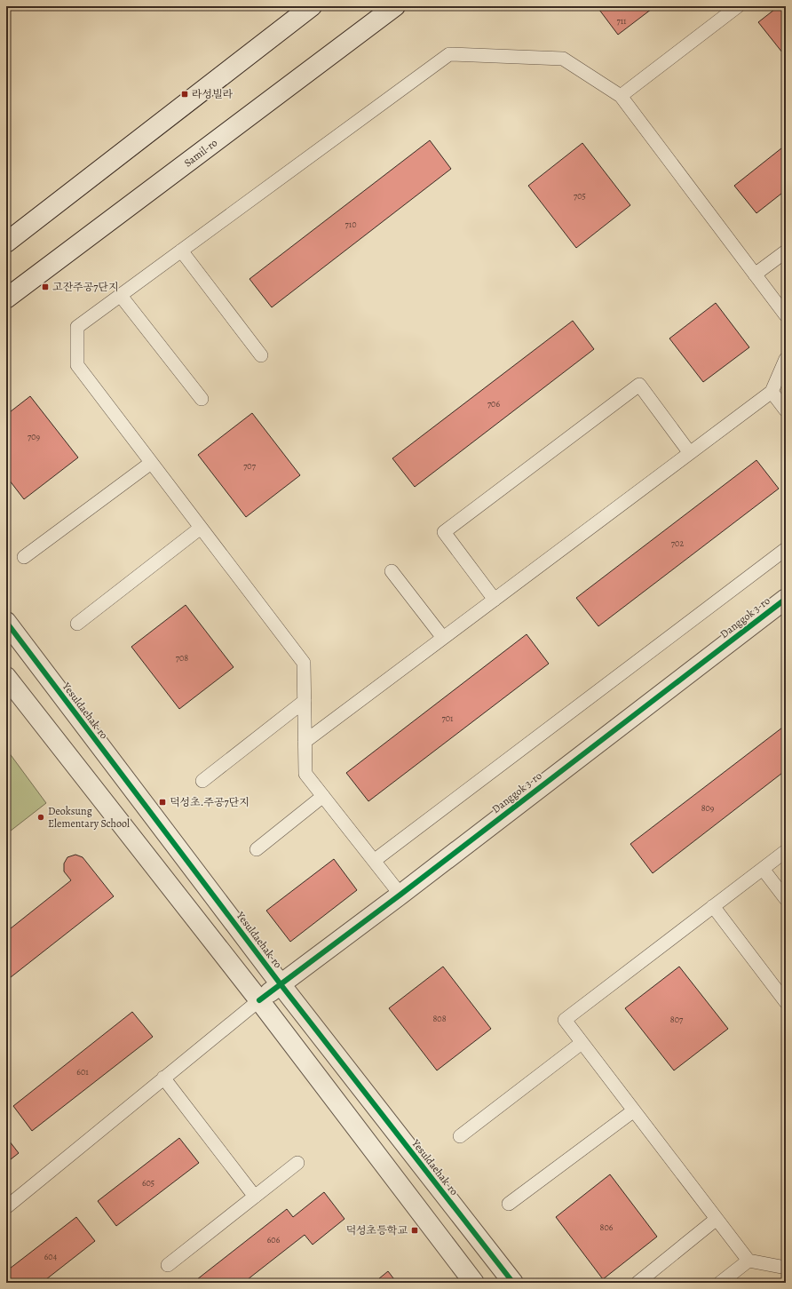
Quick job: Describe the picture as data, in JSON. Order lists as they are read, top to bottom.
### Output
{
  "streets": {
    "street": ["Samil-ro", "Danggok 3-ro", "Yesuldaehak-ro"]
  },
  "crossings": [
    ["Danggok 3-ro", "Yesuldaehak-ro"]
  ],
  "places": {
    "transit": [
      "라성빌라",
      "고잔주공7단지",
      "덕성초.주공7단지",
      "덕성초등학교"
    ],
    "other": ["Deoksung Elementary School"]
  },
  "house_numbers": [
    "711",
    "705",
    "710",
    "706",
    "709",
    "707",
    "702",
    "708",
    "701",
    "809",
    "808",
    "807",
    "601",
    "605",
    "806",
    "606",
    "604"
  ]
}
